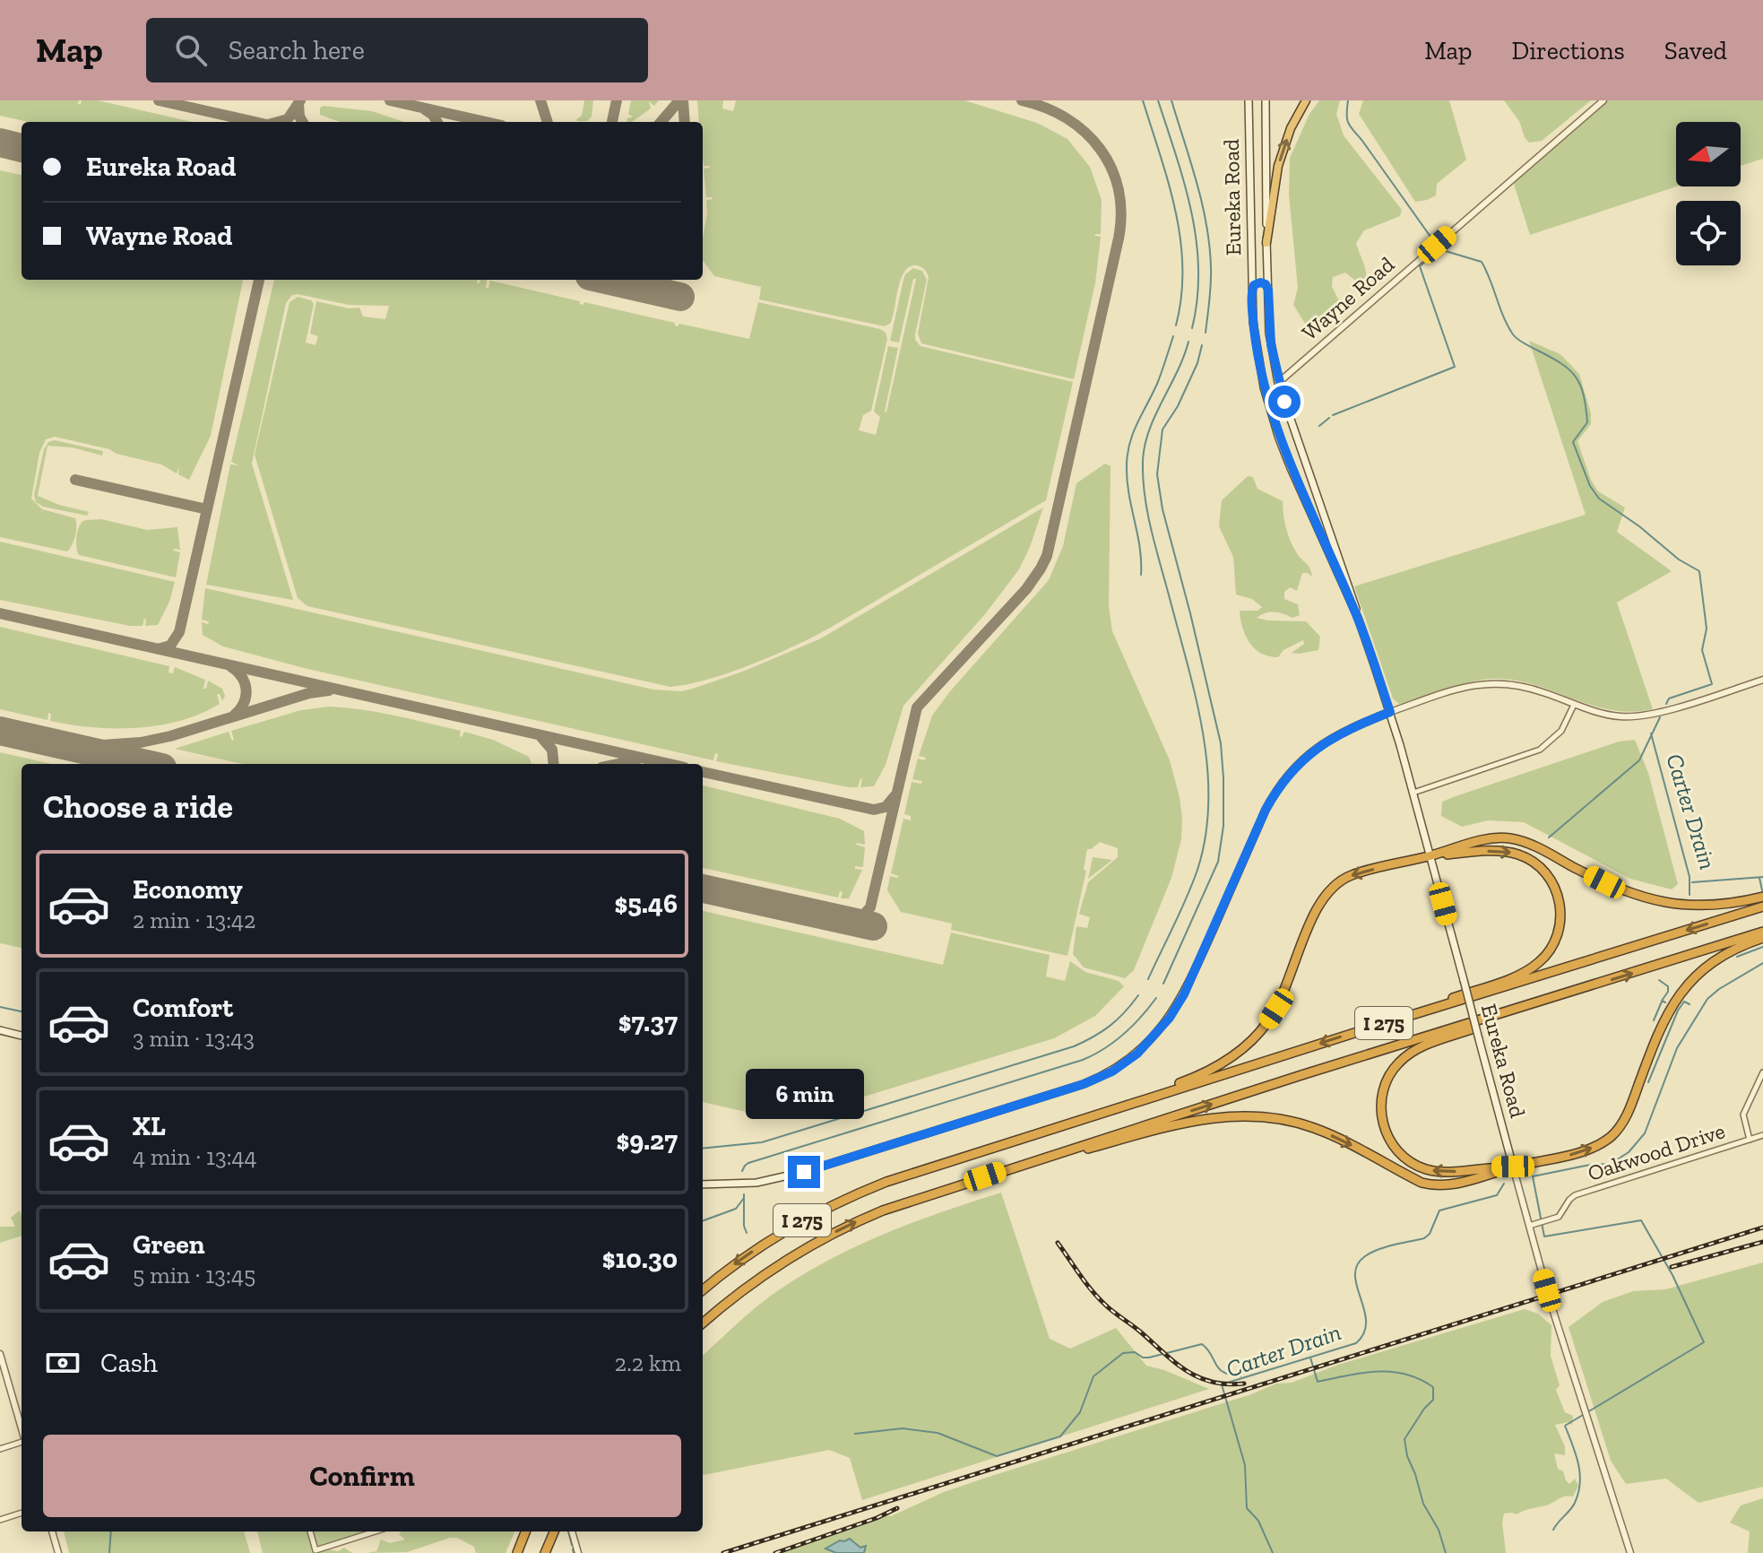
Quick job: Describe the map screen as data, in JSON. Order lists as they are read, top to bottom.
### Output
{
  "streets": {
    "highway": ["I 275"],
    "main road": ["Eureka Road"],
    "street": ["Wayne Road", "Oakwood Drive"]
  },
  "crossings": [
    ["Eureka Road", "Wayne Road"],
    ["Eureka Road", "Oakwood Drive"]
  ],
  "water": ["Carter Drain"],
  "north": "left",
  "page": {
    "header": "Map",
    "search": "Search here",
    "nav": ["Map", "Directions", "Saved"],
    "banner": ["Eureka Road", "Wayne Road"],
    "heading": "Choose a ride",
    "list": [
      {
        "name": "Economy",
        "note": "2 min · 13:42",
        "value": "$5.46"
      },
      {
        "name": "Comfort",
        "note": "3 min · 13:43",
        "value": "$7.37"
      },
      {
        "name": "XL",
        "note": "4 min · 13:44",
        "value": "$9.27"
      },
      {
        "name": "Green",
        "note": "5 min · 13:45",
        "value": "$10.30"
      }
    ],
    "bubble": "6 min",
    "pay": ["Cash", "2.2 km"],
    "buttons": "Confirm"
  }
}
